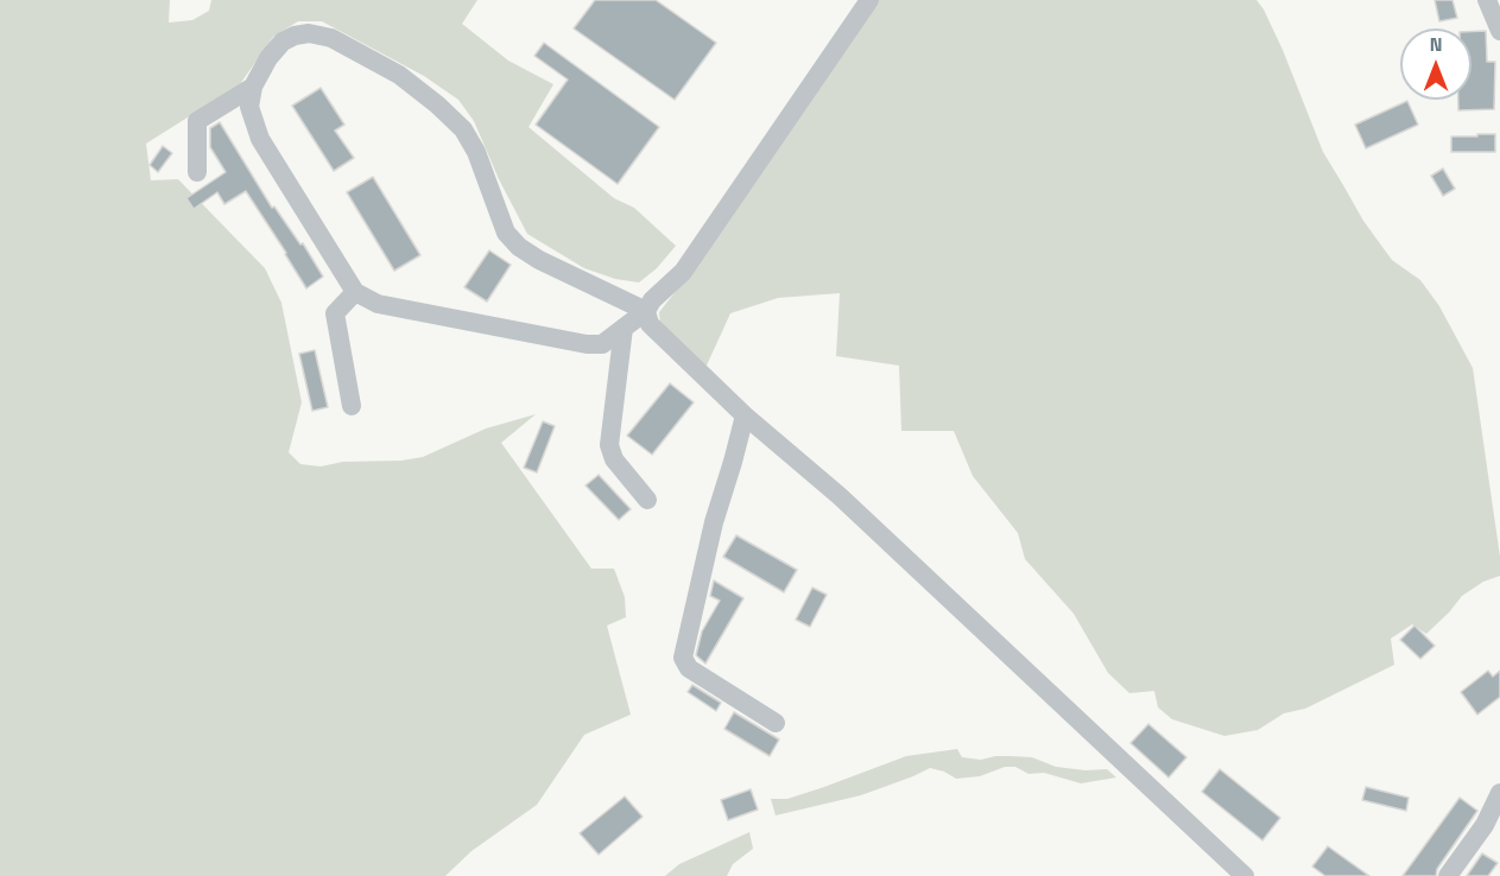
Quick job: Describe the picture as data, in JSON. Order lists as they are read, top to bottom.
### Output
{
  "north": "top"
}
